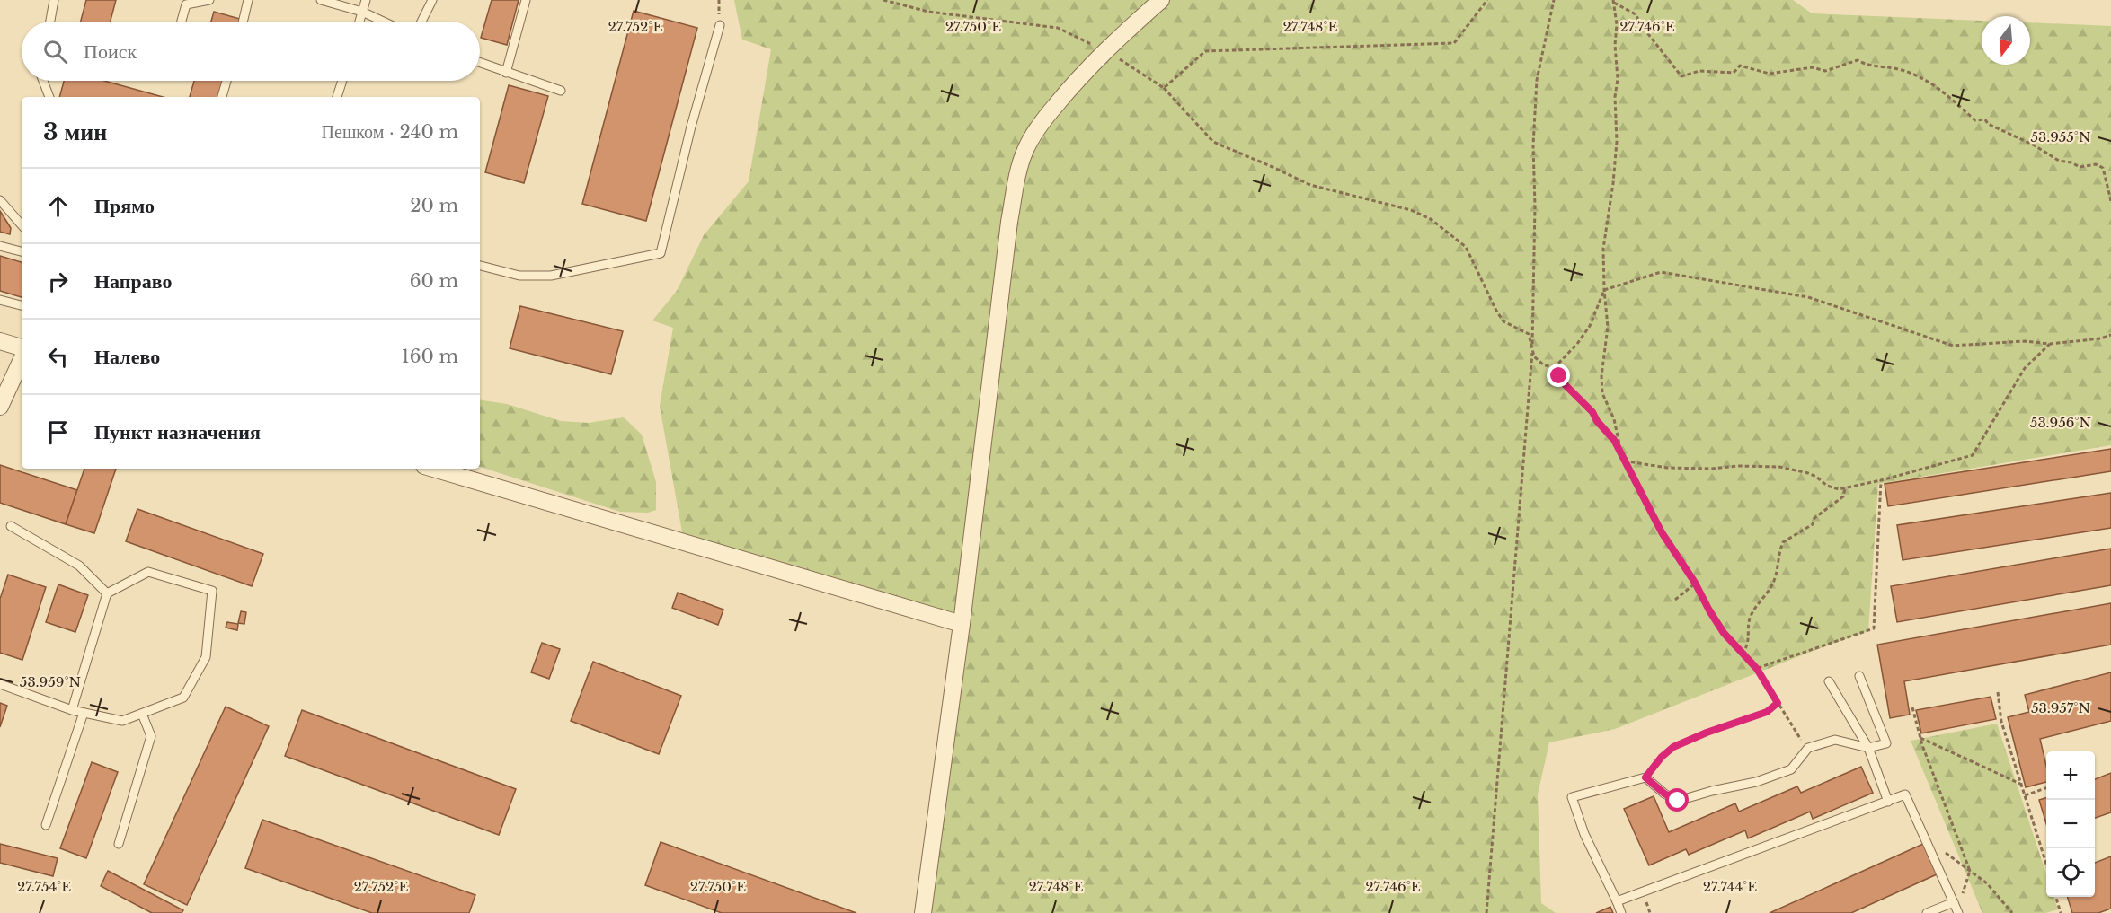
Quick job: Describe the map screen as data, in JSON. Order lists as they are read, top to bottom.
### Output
{
  "north": "bottom",
  "page": {
    "search": "Поиск",
    "heading": ["3 мин", "Пешком · 240 m"],
    "list": [
      ["Прямо", "20 m"],
      ["Направо", "60 m"],
      ["Налево", "160 m"],
      "Пункт назначения"
    ],
    "map_buttons": ["+", "−"]
  },
  "coordinates": [
    "27.752°E",
    "27.750°E",
    "27.748°E",
    "27.746°E",
    "53.955°N",
    "53.956°N",
    "53.959°N",
    "53.957°N",
    "27.754°E",
    "27.744°E"
  ]
}
